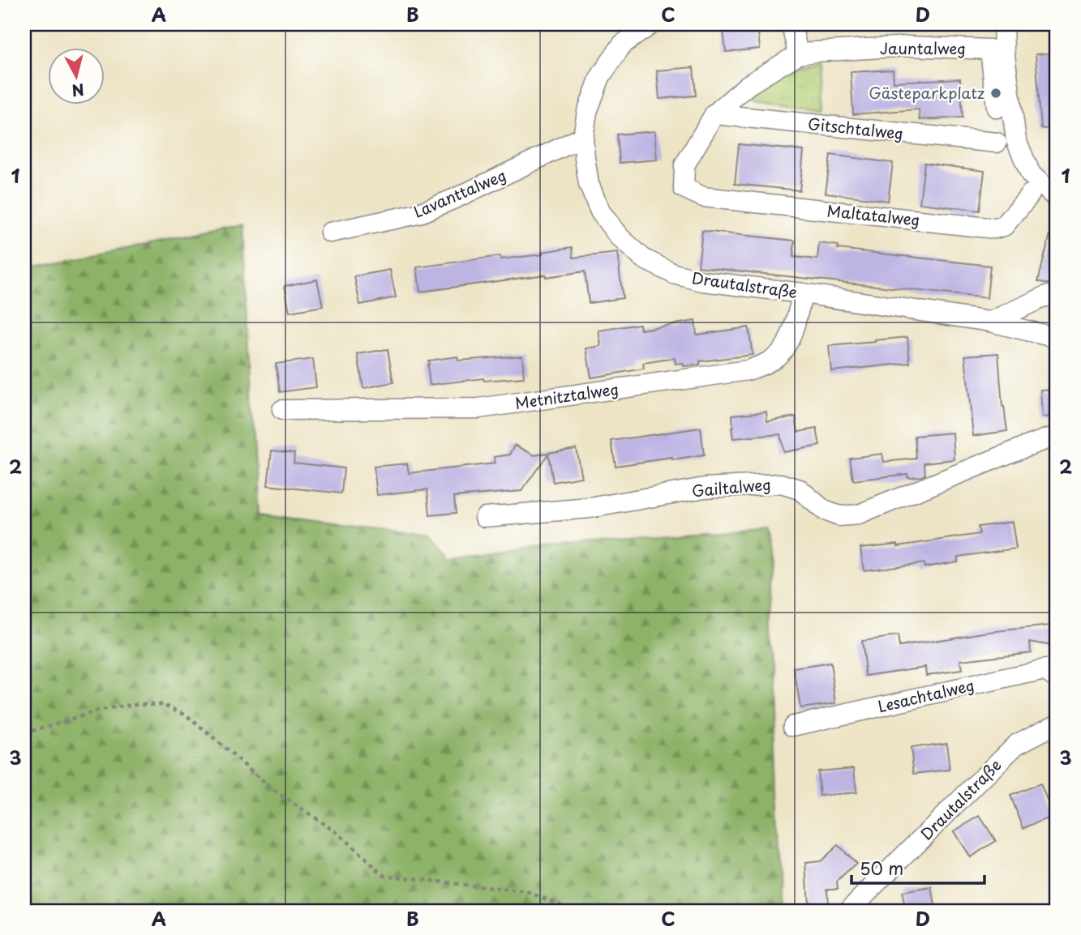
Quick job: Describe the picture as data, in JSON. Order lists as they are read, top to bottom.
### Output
{
  "streets": {
    "street": [
      "Jauntalweg",
      "Gitschtalweg",
      "Lavanttalweg",
      "Maltatalweg",
      "Drautalstraße",
      "Metnitztalweg",
      "Gailtalweg",
      "Lesachtalweg"
    ]
  },
  "crossings": [
    ["Gitschtalweg", "Maltatalweg"],
    ["Lavanttalweg", "Drautalstraße"],
    ["Drautalstraße", "Metnitztalweg"]
  ],
  "places": ["Gästeparkplatz"],
  "scale_bar": "50 m",
  "north": "bottom",
  "grid": {
    "columns": [
      "A",
      "B",
      "C",
      "D"
    ],
    "rows": ["1", "2", "3"]
  }
}
